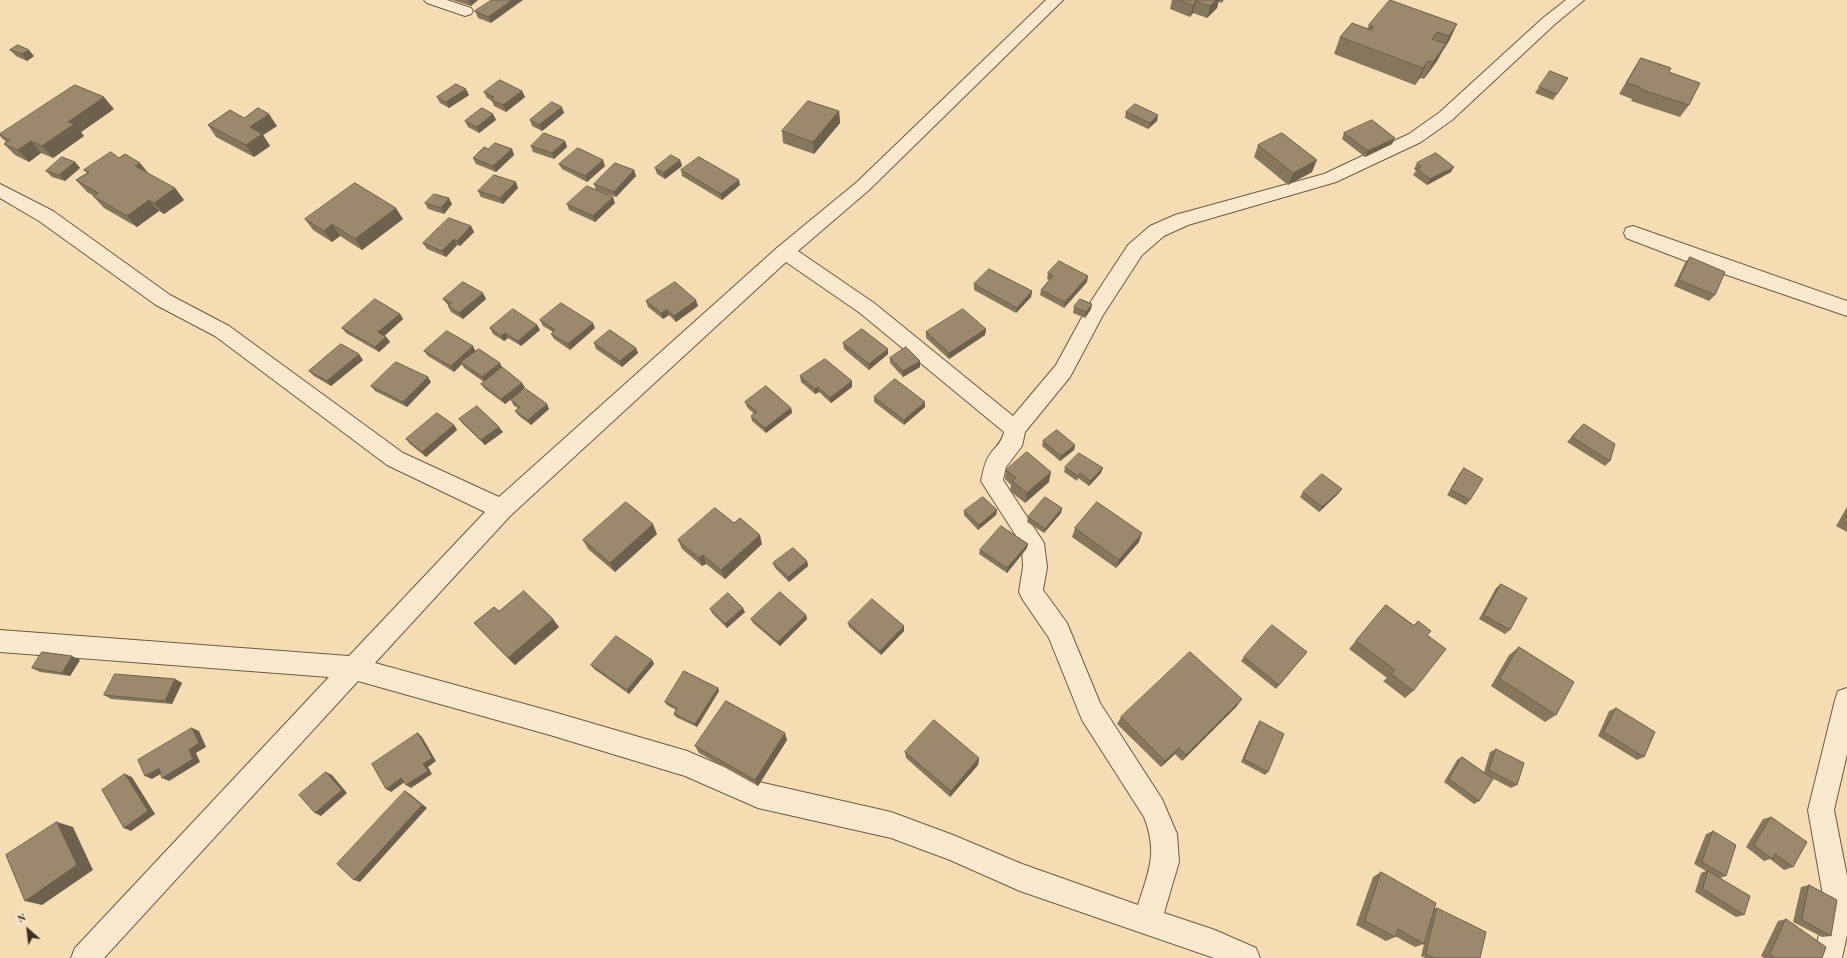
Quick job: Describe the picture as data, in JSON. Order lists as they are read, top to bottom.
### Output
{
  "north": "top left"
}
